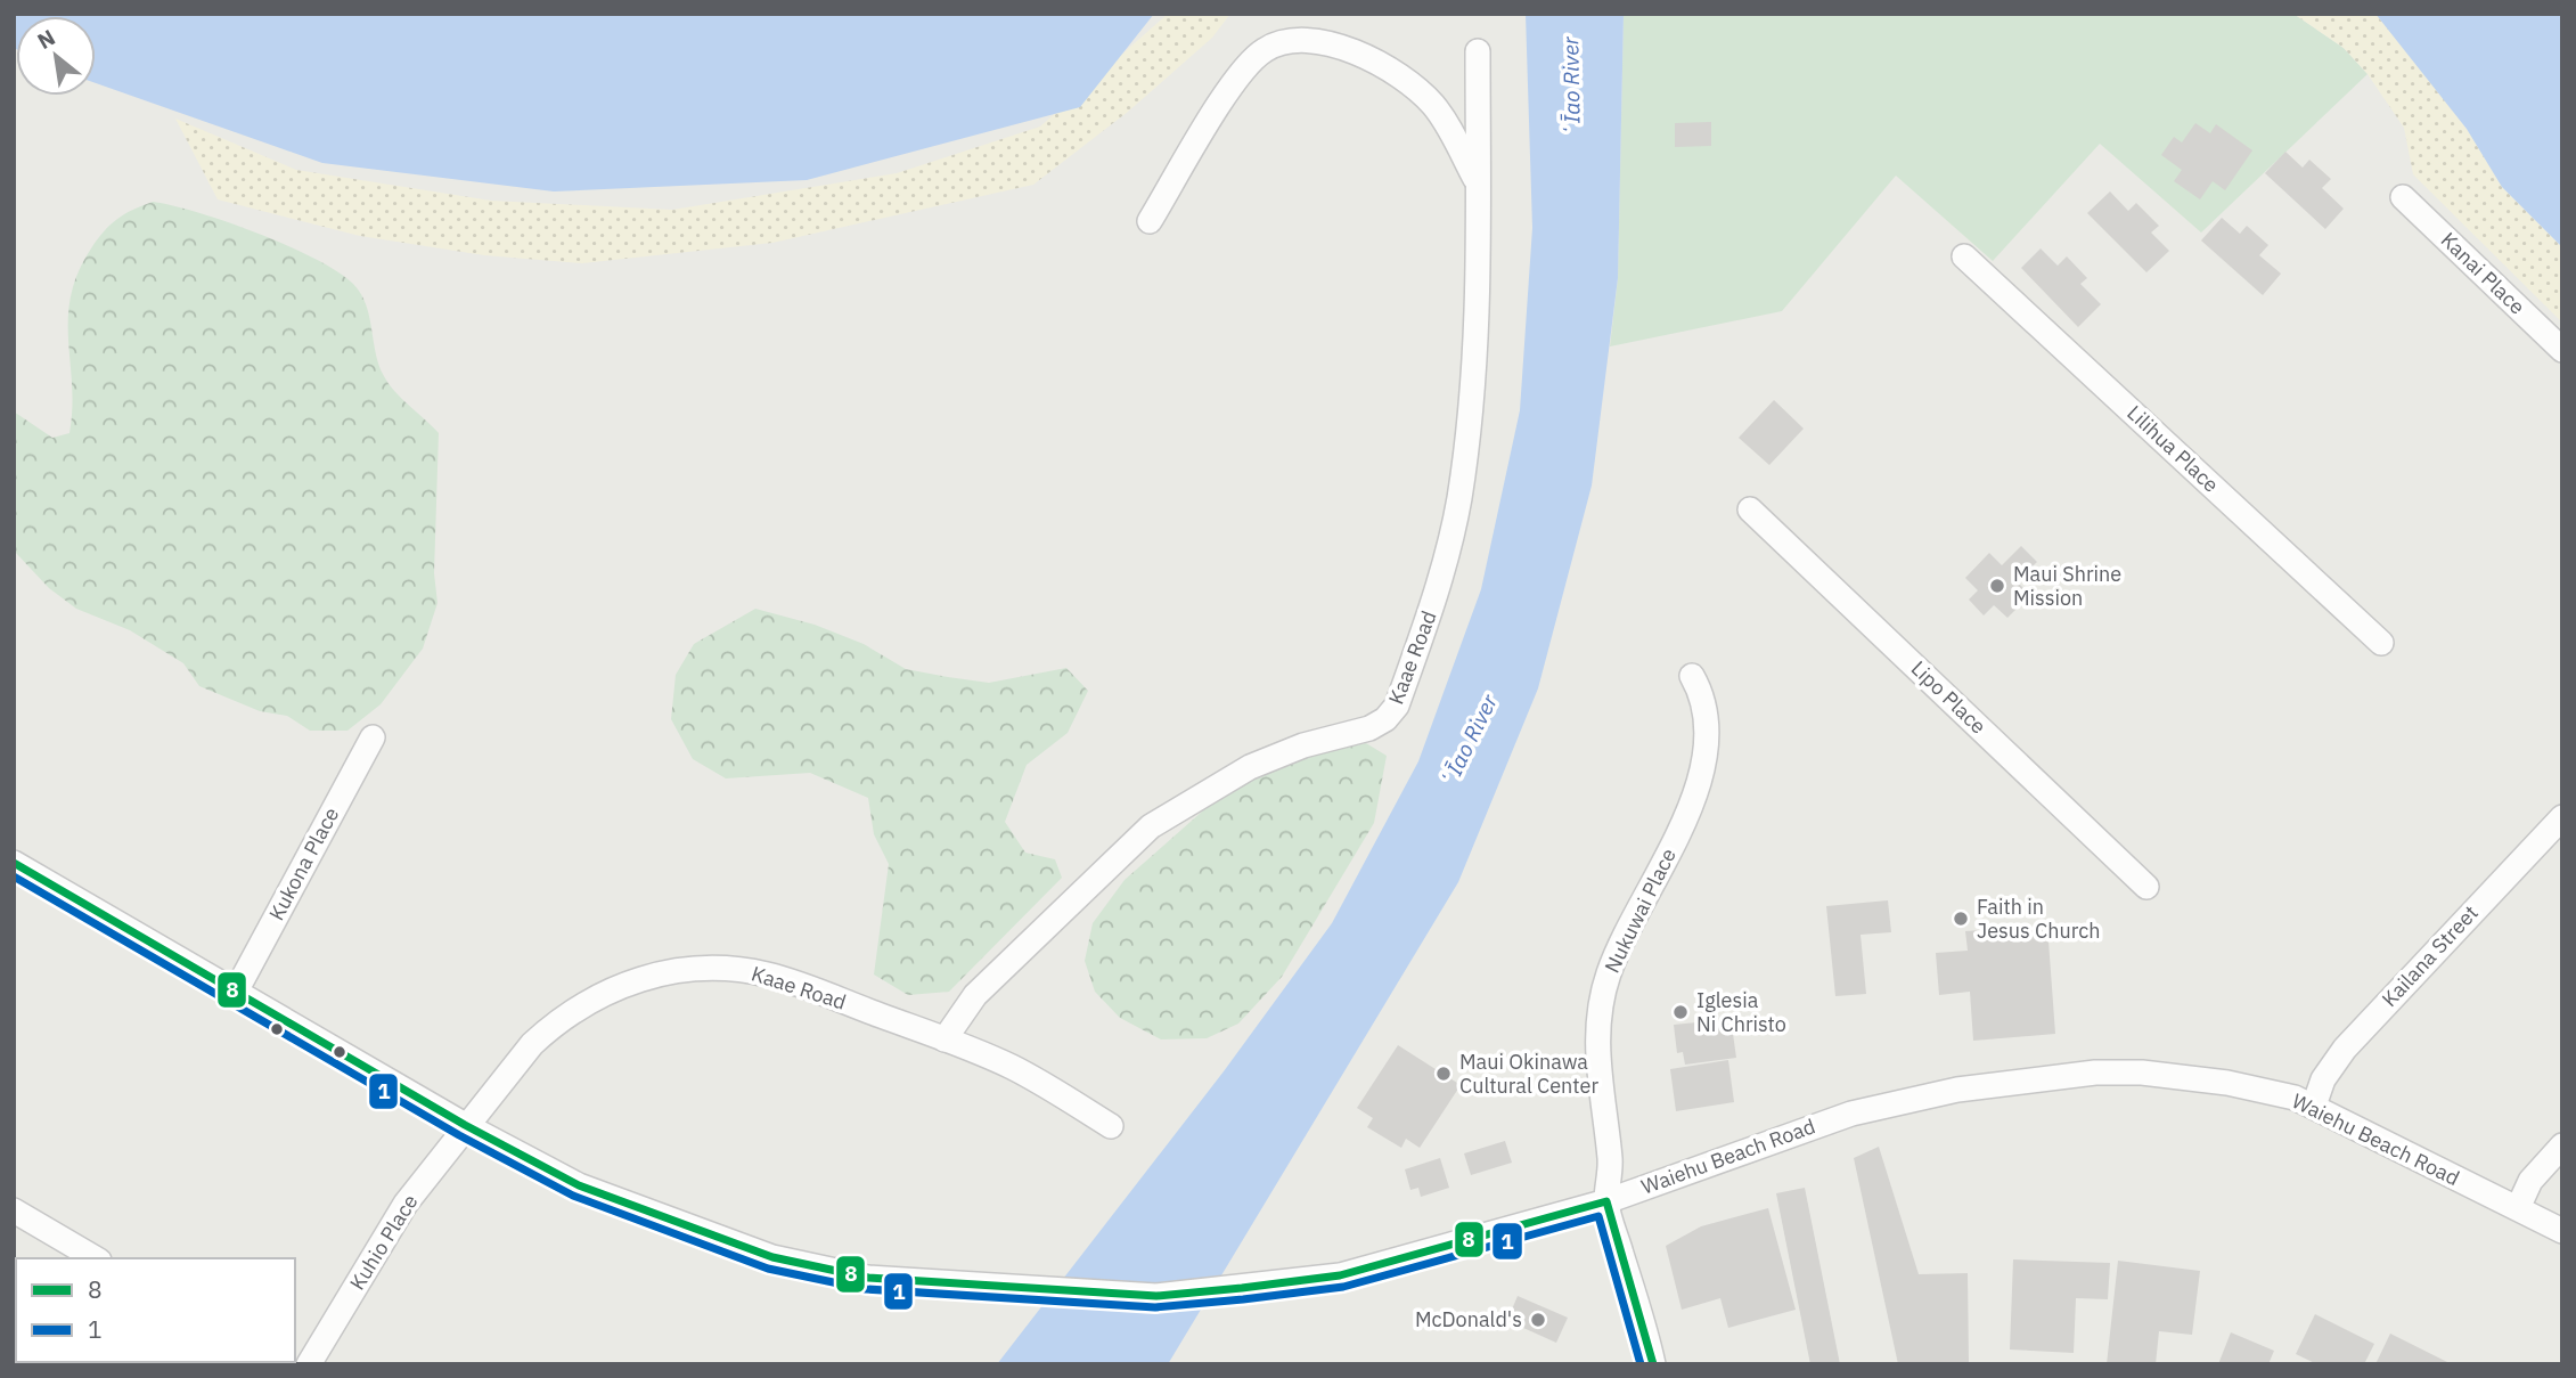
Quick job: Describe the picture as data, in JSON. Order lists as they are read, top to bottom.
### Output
{
  "streets": {
    "street": [
      "Kanai Place",
      "Lilihua Place",
      "Kaae Road",
      "Lipo Place",
      "Kukona Place",
      "Nukuwai Place",
      "Kailana Street",
      "Waiehu Beach Road",
      "Kuhio Place"
    ]
  },
  "crossings": [
    ["Kaae Road", "Waiehu Beach Road"],
    ["Kaae Road", "Kuhio Place"],
    ["Kukona Place", "Waiehu Beach Road"],
    ["Nukuwai Place", "Waiehu Beach Road"],
    ["Kailana Street", "Waiehu Beach Road"],
    ["Waiehu Beach Road", "Kuhio Place"]
  ],
  "water": ["ʻĪao River"],
  "places": [
    "Maui Shrine Mission",
    "Faith in Jesus Church",
    "Iglesia Ni Christo",
    "Maui Okinawa Cultural Center",
    "McDonald's"
  ],
  "lines": ["transit line 8", "transit line 1"],
  "legend": ["8", "1"],
  "north": "top left"
}
